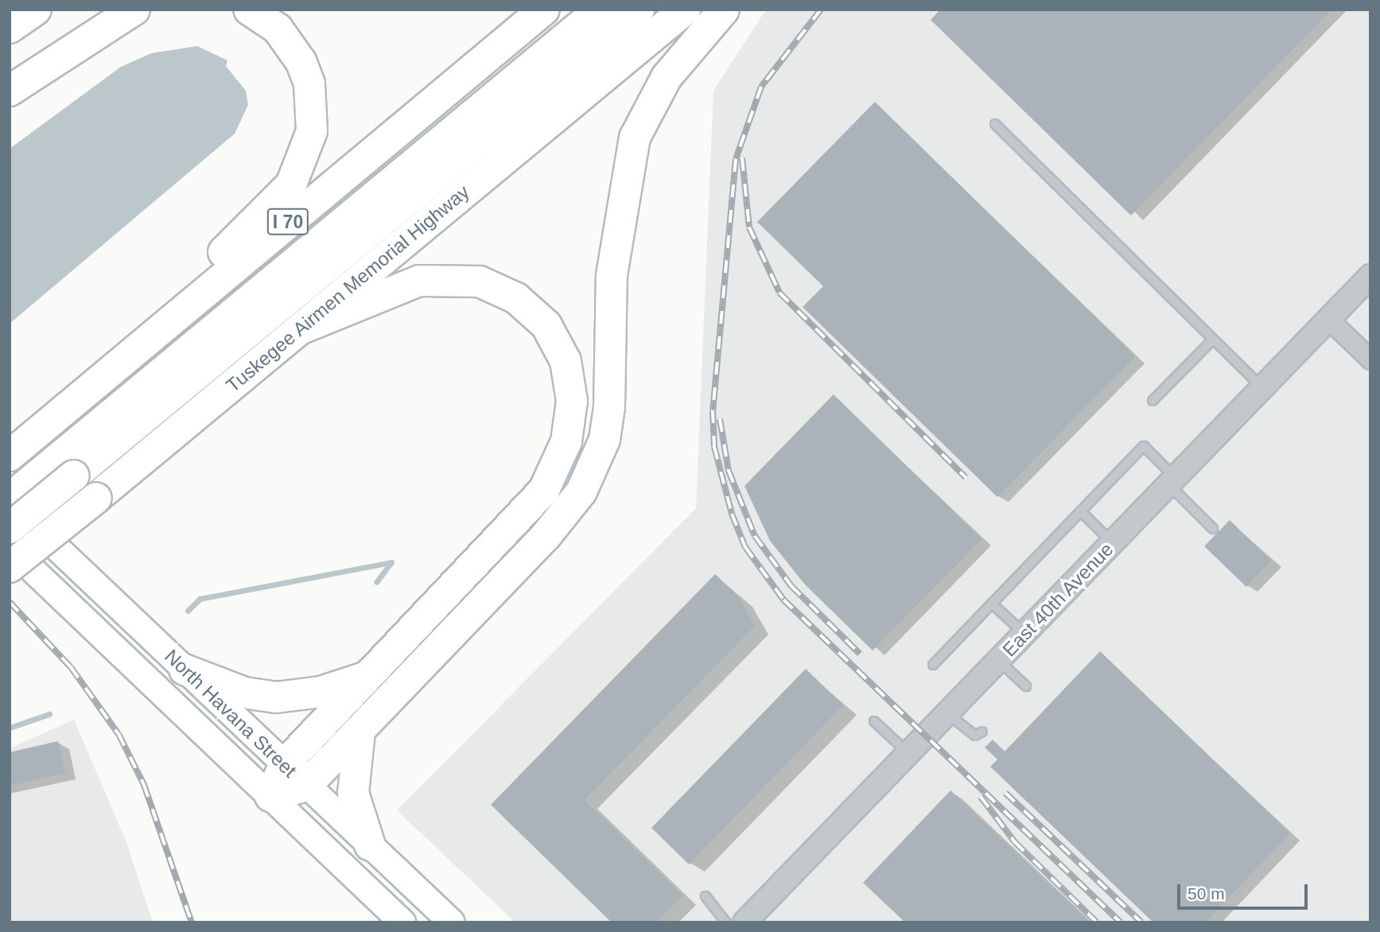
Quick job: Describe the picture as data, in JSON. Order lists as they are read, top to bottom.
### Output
{
  "streets": {
    "highway": ["I 70", "Tuskegee Airmen Memorial Highway"],
    "main road": ["North Havana Street"],
    "street": ["East 40th Avenue"]
  },
  "scale_bar": "50 m"
}
